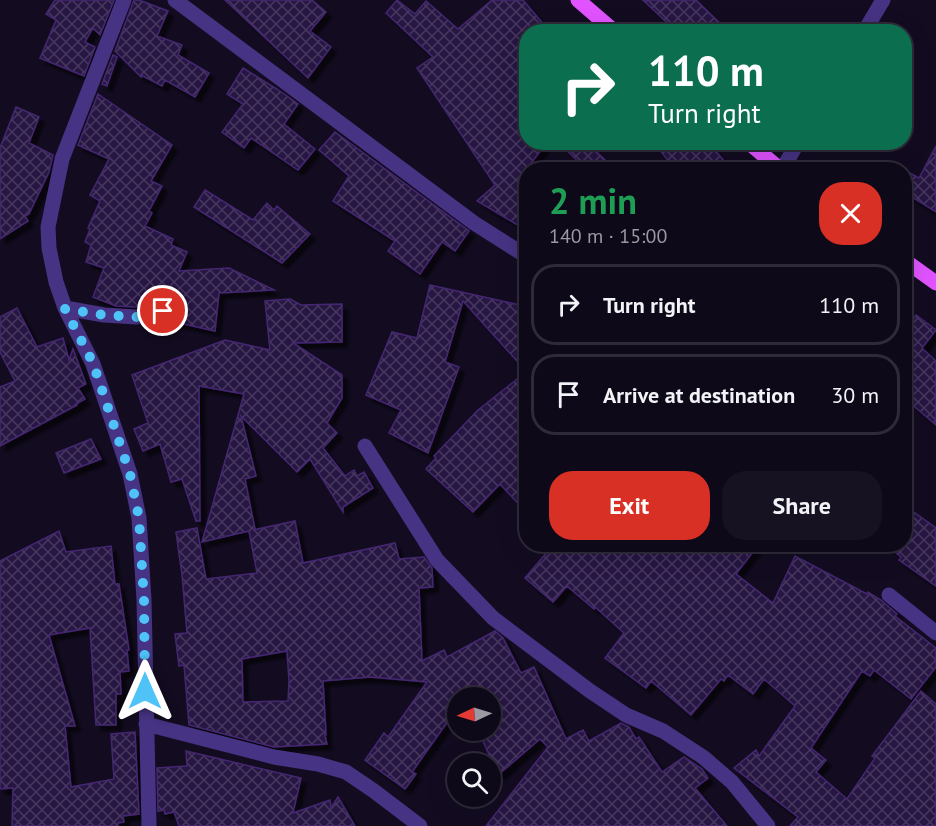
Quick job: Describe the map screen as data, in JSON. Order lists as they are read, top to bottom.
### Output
{
  "north": "left",
  "page": {
    "turn": ["110 m", "Turn right"],
    "heading": ["2 min", "140 m · 15:00"],
    "list": [
      {
        "name": "Turn right",
        "value": "110 m"
      },
      {
        "name": "Arrive at destination",
        "value": "30 m"
      }
    ],
    "buttons": ["Exit", "Share"]
  }
}
